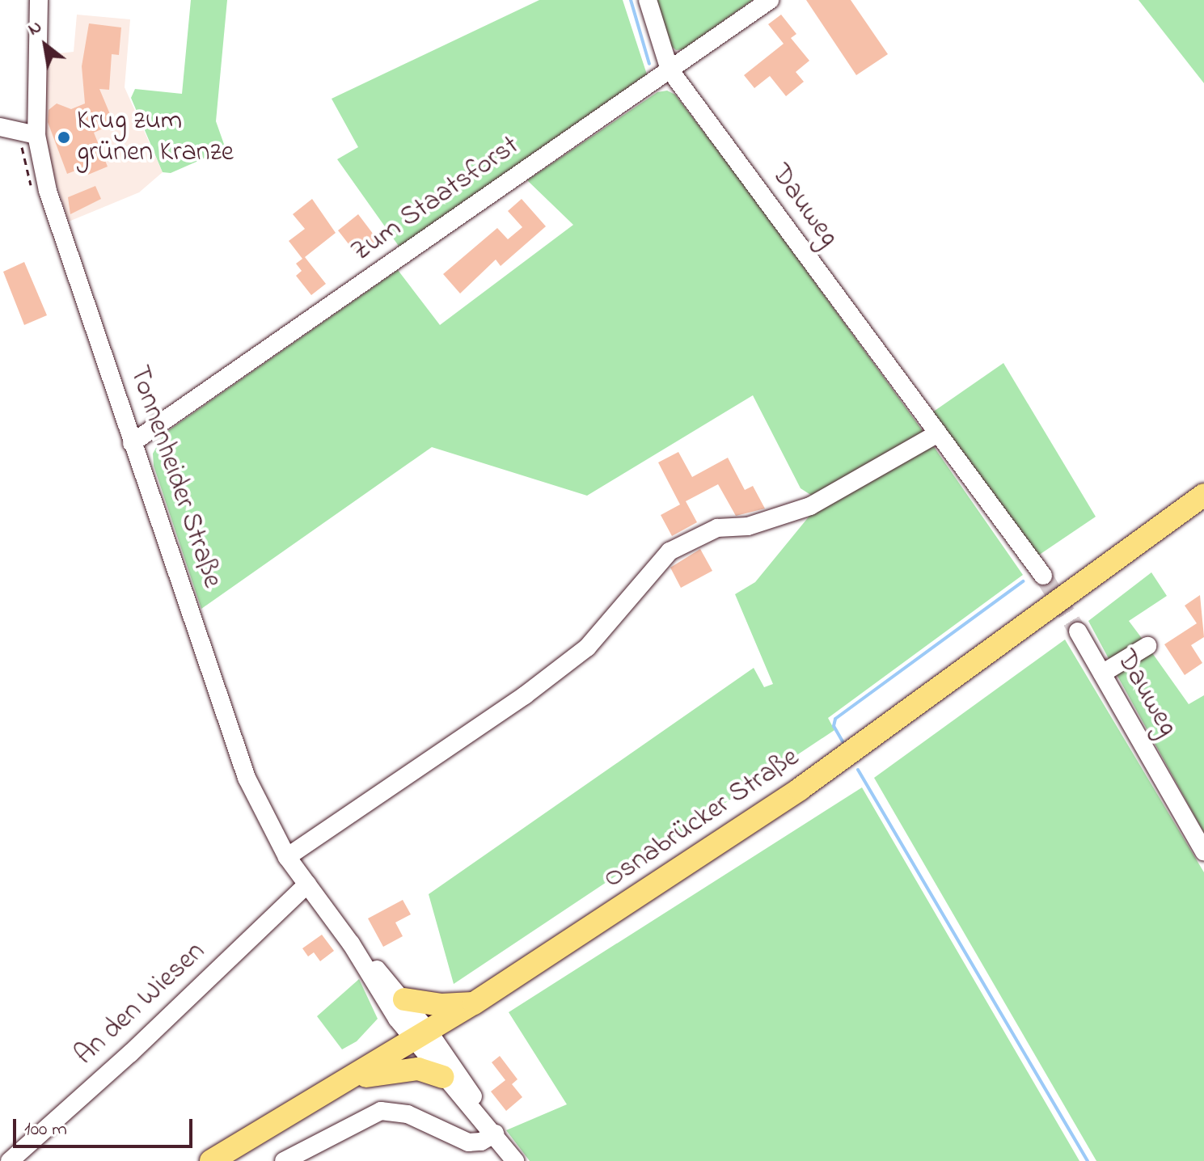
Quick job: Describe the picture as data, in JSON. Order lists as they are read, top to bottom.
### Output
{
  "streets": {
    "main road": ["Osnabrücker Straße"],
    "street": [
      "Zum Staatsforst",
      "Dauweg",
      "Tonnenheider Straße",
      "An den Wiesen"
    ]
  },
  "crossings": [
    ["Zum Staatsforst", "Dauweg"],
    ["Zum Staatsforst", "Tonnenheider Straße"],
    ["Tonnenheider Straße", "Osnabrücker Straße"],
    ["Tonnenheider Straße", "An den Wiesen"]
  ],
  "places": ["Krug zum grünen Kranze"],
  "scale_bar": "100 m",
  "north": "top left"
}
